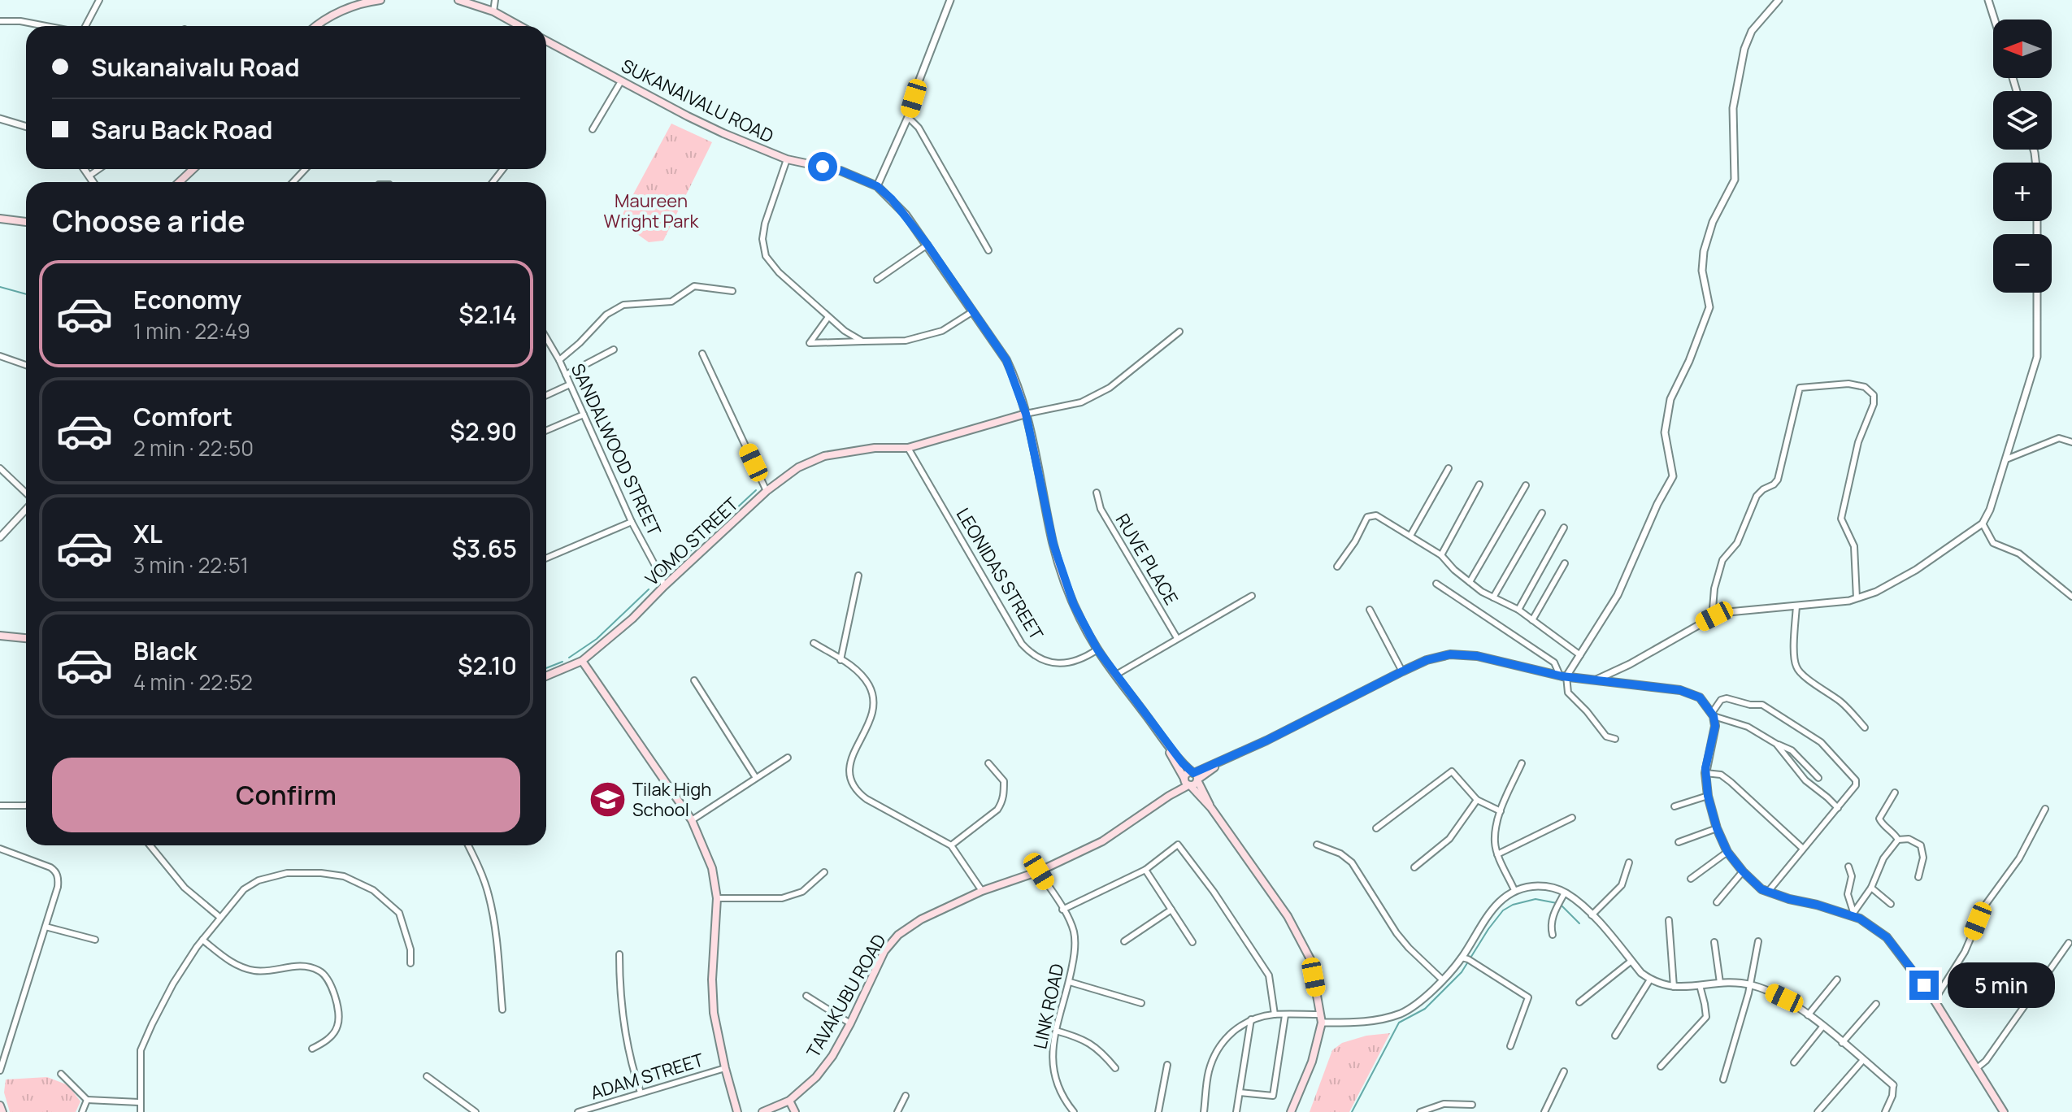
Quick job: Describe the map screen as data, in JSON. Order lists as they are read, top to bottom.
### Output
{
  "streets": {
    "main road": ["SUKANAIVALU ROAD", "VOMO STREET", "TAVAKUBU ROAD"],
    "street": [
      "SANDALWOOD STREET",
      "RUVE PLACE",
      "LEONIDAS STREET",
      "LINK ROAD",
      "ADAM STREET"
    ]
  },
  "crossings": [
    ["SUKANAIVALU ROAD", "VOMO STREET"],
    ["SUKANAIVALU ROAD", "LEONIDAS STREET"],
    ["SUKANAIVALU ROAD", "TAVAKUBU ROAD"],
    ["SANDALWOOD STREET", "VOMO STREET"],
    ["VOMO STREET", "LEONIDAS STREET"],
    ["TAVAKUBU ROAD", "LINK ROAD"]
  ],
  "parks": ["Maureen Wright Park"],
  "places": {
    "school or university": ["Tilak High School"]
  },
  "north": "left",
  "page": {
    "map_buttons": ["+", "−"],
    "banner": ["Sukanaivalu Road", "Saru Back Road"],
    "heading": "Choose a ride",
    "list": [
      {
        "name": "Economy",
        "note": "1 min · 22:49",
        "value": "$2.14"
      },
      {
        "name": "Comfort",
        "note": "2 min · 22:50",
        "value": "$2.90"
      },
      {
        "name": "XL",
        "note": "3 min · 22:51",
        "value": "$3.65"
      },
      {
        "name": "Black",
        "note": "4 min · 22:52",
        "value": "$2.10"
      }
    ],
    "buttons": "Confirm",
    "bubble": "5 min"
  }
}
